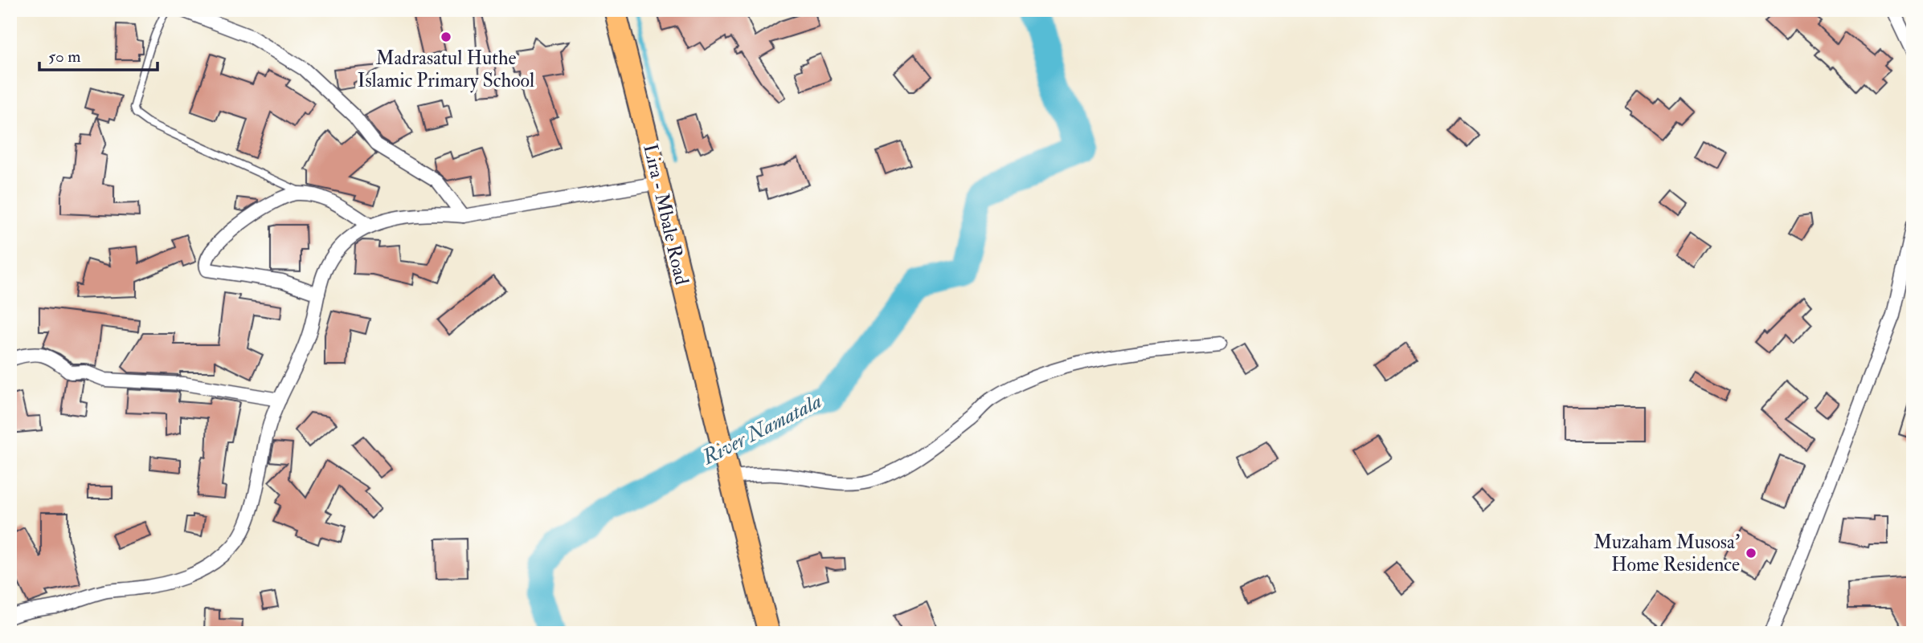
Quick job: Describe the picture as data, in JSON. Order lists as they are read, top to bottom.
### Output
{
  "streets": {
    "main road": ["Lira - Mbale Road"]
  },
  "water": ["River Namatala"],
  "places": ["Madrasatul Huthe Islamic Primary School", "Muzaham Musosa' Home Residence"],
  "scale_bar": "50 m"
}
